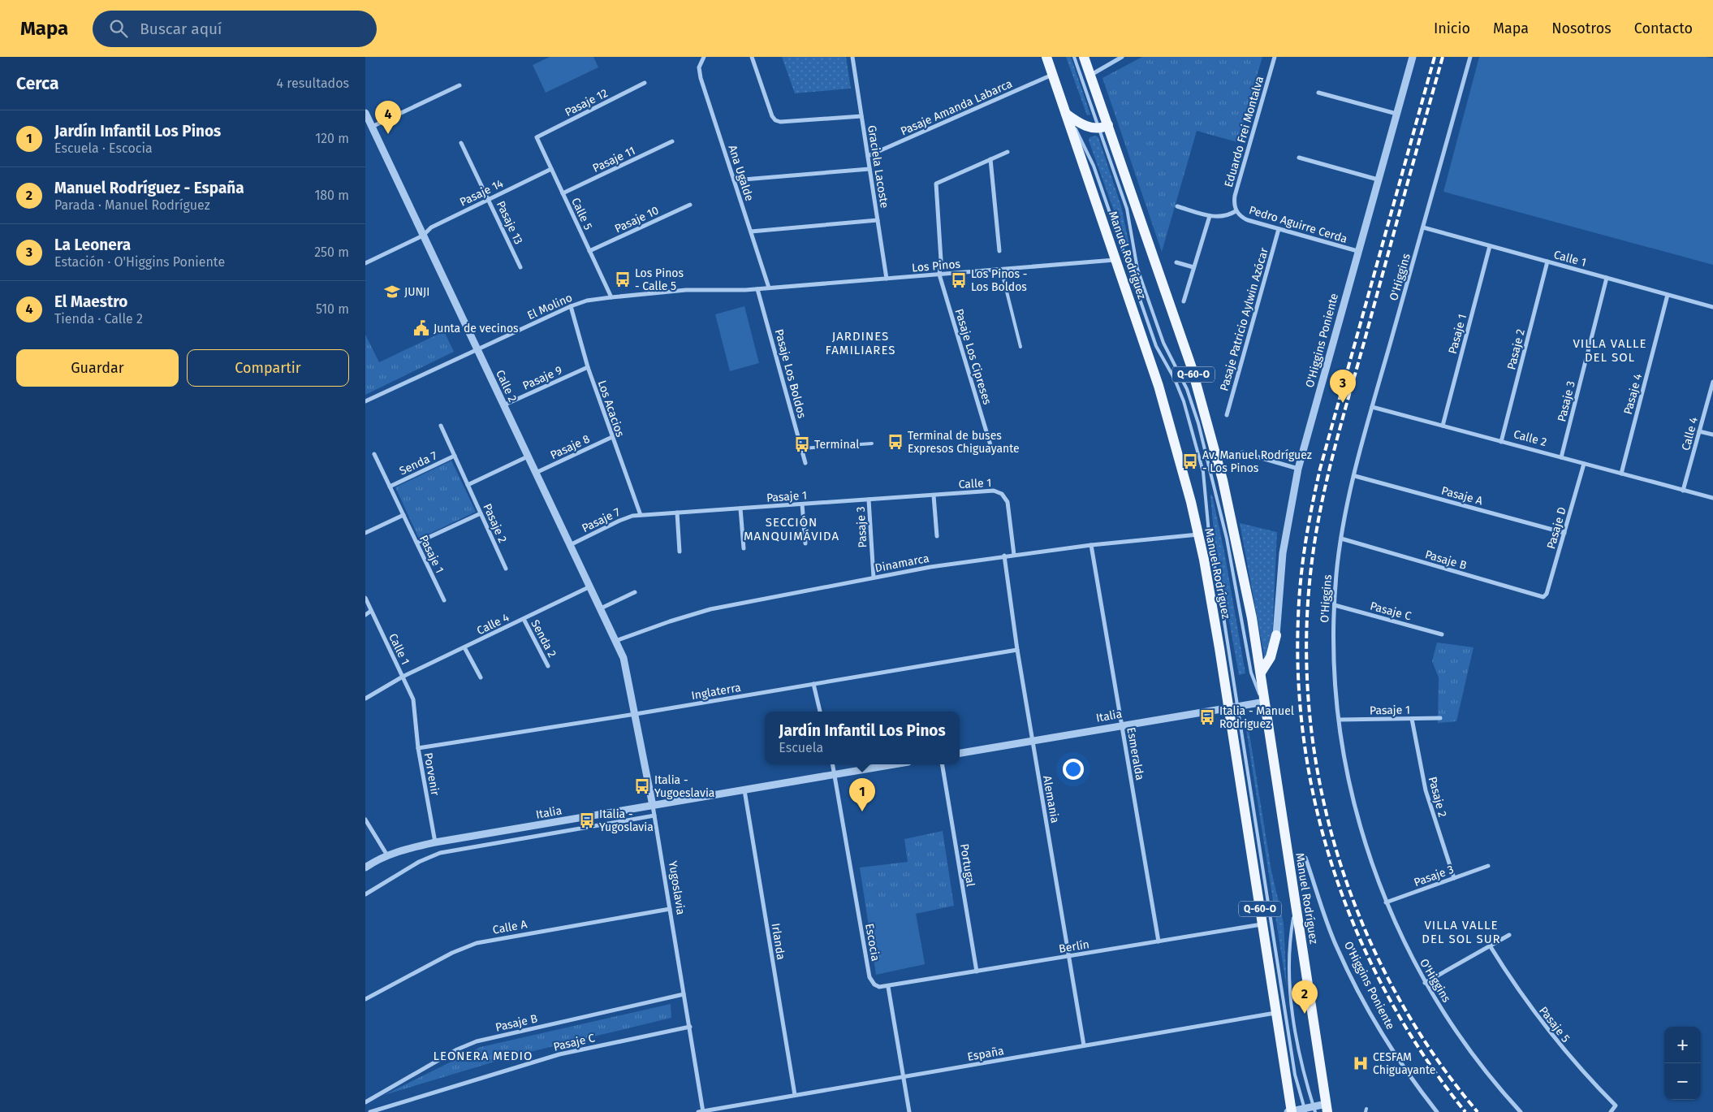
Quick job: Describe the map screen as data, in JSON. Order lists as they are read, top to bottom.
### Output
{
  "streets": {
    "main road": ["Manuel Rodríguez", "Q-60-O"],
    "street": [
      "Pasaje 12",
      "Pasaje Amanda Labarca",
      "Eduardo Frei Montalva",
      "Pasaje 11",
      "Graciela Lacoste",
      "Ana Ugalde",
      "Pasaje 14",
      "Calle 5",
      "Pasaje 10",
      "Pasaje 13",
      "Pedro Aguirre Cerda",
      "Calle 1",
      "Los Pinos",
      "O'Higgins",
      "El Molino",
      "Pasaje Patricio Aylwin Azócar",
      "Pasaje 1",
      "O'Higgins Poniente",
      "Pasaje 2",
      "Pasaje Los Cipreses",
      "Pasaje Los Boldos",
      "Pasaje 9",
      "Calle 2",
      "Pasaje 4",
      "Pasaje 3",
      "Los Acacios",
      "Calle 4",
      "Pasaje 8",
      "Senda 7",
      "Pasaje A",
      "Pasaje 7",
      "Pasaje D",
      "Pasaje B",
      "Dinamarca",
      "Pasaje C",
      "Senda 2",
      "Inglaterra",
      "Italia",
      "Esmeralda",
      "Porvenir",
      "Alemania",
      "Portugal",
      "Yugoslavia",
      "Calle A",
      "Irlanda",
      "Escocia",
      "Berlín",
      "Pasaje 5",
      "España"
    ]
  },
  "crossings": [
    ["Pasaje 12", "Calle 5"],
    ["Pasaje Amanda Labarca", "Graciela Lacoste"],
    ["Pasaje Amanda Labarca", "Manuel Rodríguez"],
    ["Eduardo Frei Montalva", "Pedro Aguirre Cerda"],
    ["Pasaje 11", "Calle 5"],
    ["Graciela Lacoste", "Los Pinos"],
    ["Ana Ugalde", "Los Pinos"],
    ["Pasaje 14", "Calle 5"],
    ["Pasaje 14", "Pasaje 13"],
    ["Pasaje 14", "Calle 2"],
    ["Calle 5", "Pasaje 10"],
    ["Calle 5", "El Molino"],
    ["Pedro Aguirre Cerda", "Pasaje Patricio Aylwin Azócar"],
    ["Pedro Aguirre Cerda", "O'Higgins Poniente"],
    ["Manuel Rodríguez", "Los Pinos"],
    ["Manuel Rodríguez", "Dinamarca"],
    ["Manuel Rodríguez", "Italia"],
    ["Manuel Rodríguez", "Berlín"],
    ["Manuel Rodríguez", "España"],
    ["Calle 1", "O'Higgins"],
    ["Calle 1", "Pasaje 1"],
    ["Calle 1", "Pasaje 2"],
    ["Calle 1", "Pasaje 4"],
    ["Calle 1", "Pasaje 3"],
    ["Calle 1", "Calle 4"],
    ["Calle 1", "Dinamarca"],
    ["Calle 1", "Porvenir"],
    ["Los Pinos", "El Molino"],
    ["Los Pinos", "Pasaje Los Cipreses"],
    ["Los Pinos", "Pasaje Los Boldos"],
    ["O'Higgins", "Pasaje 1"],
    ["O'Higgins", "Calle 2"],
    ["O'Higgins", "Pasaje 3"],
    ["O'Higgins", "Pasaje A"],
    ["O'Higgins", "Pasaje B"],
    ["O'Higgins", "Pasaje C"],
    ["El Molino", "Pasaje Los Boldos"],
    ["El Molino", "Calle 2"],
    ["El Molino", "Los Acacios"],
    ["Pasaje 1", "Pasaje 2"],
    ["Pasaje 1", "Calle 2"],
    ["Pasaje 1", "Pasaje 3"],
    ["Pasaje 1", "Los Acacios"],
    ["Pasaje 1", "Senda 7"],
    ["Pasaje 1", "Pasaje 7"],
    ["Pasaje 2", "Calle 2"],
    ["Pasaje 2", "Pasaje 3"],
    ["Pasaje 2", "Senda 7"],
    ["Pasaje 9", "Calle 2"],
    ["Pasaje 9", "Los Acacios"],
    ["Calle 2", "Pasaje 4"],
    ["Calle 2", "Pasaje 3"],
    ["Calle 2", "Calle 4"],
    ["Calle 2", "Pasaje 8"],
    ["Calle 2", "Pasaje 7"],
    ["Calle 2", "Pasaje D"],
    ["Calle 2", "Dinamarca"],
    ["Calle 2", "Yugoslavia"],
    ["Pasaje 3", "Dinamarca"],
    ["Los Acacios", "Pasaje 8"],
    ["Los Acacios", "Pasaje 7"],
    ["Calle 4", "Senda 2"],
    ["Pasaje A", "Pasaje D"],
    ["Pasaje D", "Pasaje B"],
    ["Pasaje B", "Yugoslavia"],
    ["Dinamarca", "Esmeralda"],
    ["Dinamarca", "Alemania"],
    ["Pasaje C", "Yugoslavia"],
    ["Inglaterra", "Porvenir"],
    ["Inglaterra", "Alemania"],
    ["Inglaterra", "Yugoslavia"],
    ["Italia", "Esmeralda"],
    ["Italia", "Porvenir"],
    ["Italia", "Alemania"],
    ["Italia", "Yugoslavia"],
    ["Italia", "Irlanda"],
    ["Italia", "Escocia"],
    ["Esmeralda", "Berlín"],
    ["Alemania", "Berlín"],
    ["Alemania", "España"],
    ["Portugal", "Berlín"],
    ["Yugoslavia", "Calle A"],
    ["Yugoslavia", "España"],
    ["Irlanda", "España"],
    ["Escocia", "Berlín"]
  ],
  "districts": [
    "JARDINES FAMILIARES",
    "VILLA VALLE DEL SOL",
    "SECCIÓN MANQUIMÁVIDA",
    "VILLA VALLE DEL SOL SUR",
    "LEONERA MEDIO"
  ],
  "places": {
    "bus stop": [
      "Los Pinos - Calle 5",
      "Los Pinos - Los Boldos",
      "Terminal de buses Expresos Chiguayante",
      "Terminal",
      "Av. Manuel Rodríguez - Los Pinos",
      "Italia - Manuel Rodriguez",
      "Italia - Yugoeslavia",
      "Italia - Yugoslavia"
    ],
    "school or university": ["JUNJI"],
    "public building": ["Junta de vecinos"],
    "hospital": ["CESFAM Chiguayante"]
  },
  "page": {
    "header": "Mapa",
    "search": "Buscar aquí",
    "nav": [
      "Inicio",
      "Mapa",
      "Nosotros",
      "Contacto"
    ],
    "heading": ["Cerca", "4 resultados"],
    "pins": [
      "4",
      "3",
      "1",
      "2"
    ],
    "list": [
      {
        "mark": "1",
        "name": "Jardín Infantil Los Pinos",
        "note": "Escuela · Escocia",
        "value": "120 m"
      },
      {
        "mark": "2",
        "name": "Manuel Rodríguez - España",
        "note": "Parada · Manuel Rodríguez",
        "value": "180 m"
      },
      {
        "mark": "3",
        "name": "La Leonera",
        "note": "Estación · O'Higgins Poniente",
        "value": "250 m"
      },
      {
        "mark": "4",
        "name": "El Maestro",
        "note": "Tienda · Calle 2",
        "value": "510 m"
      }
    ],
    "buttons": ["Guardar", "Compartir"],
    "popup": ["Jardín Infantil Los Pinos", "Escuela"],
    "map_buttons": ["+", "−"]
  }
}
